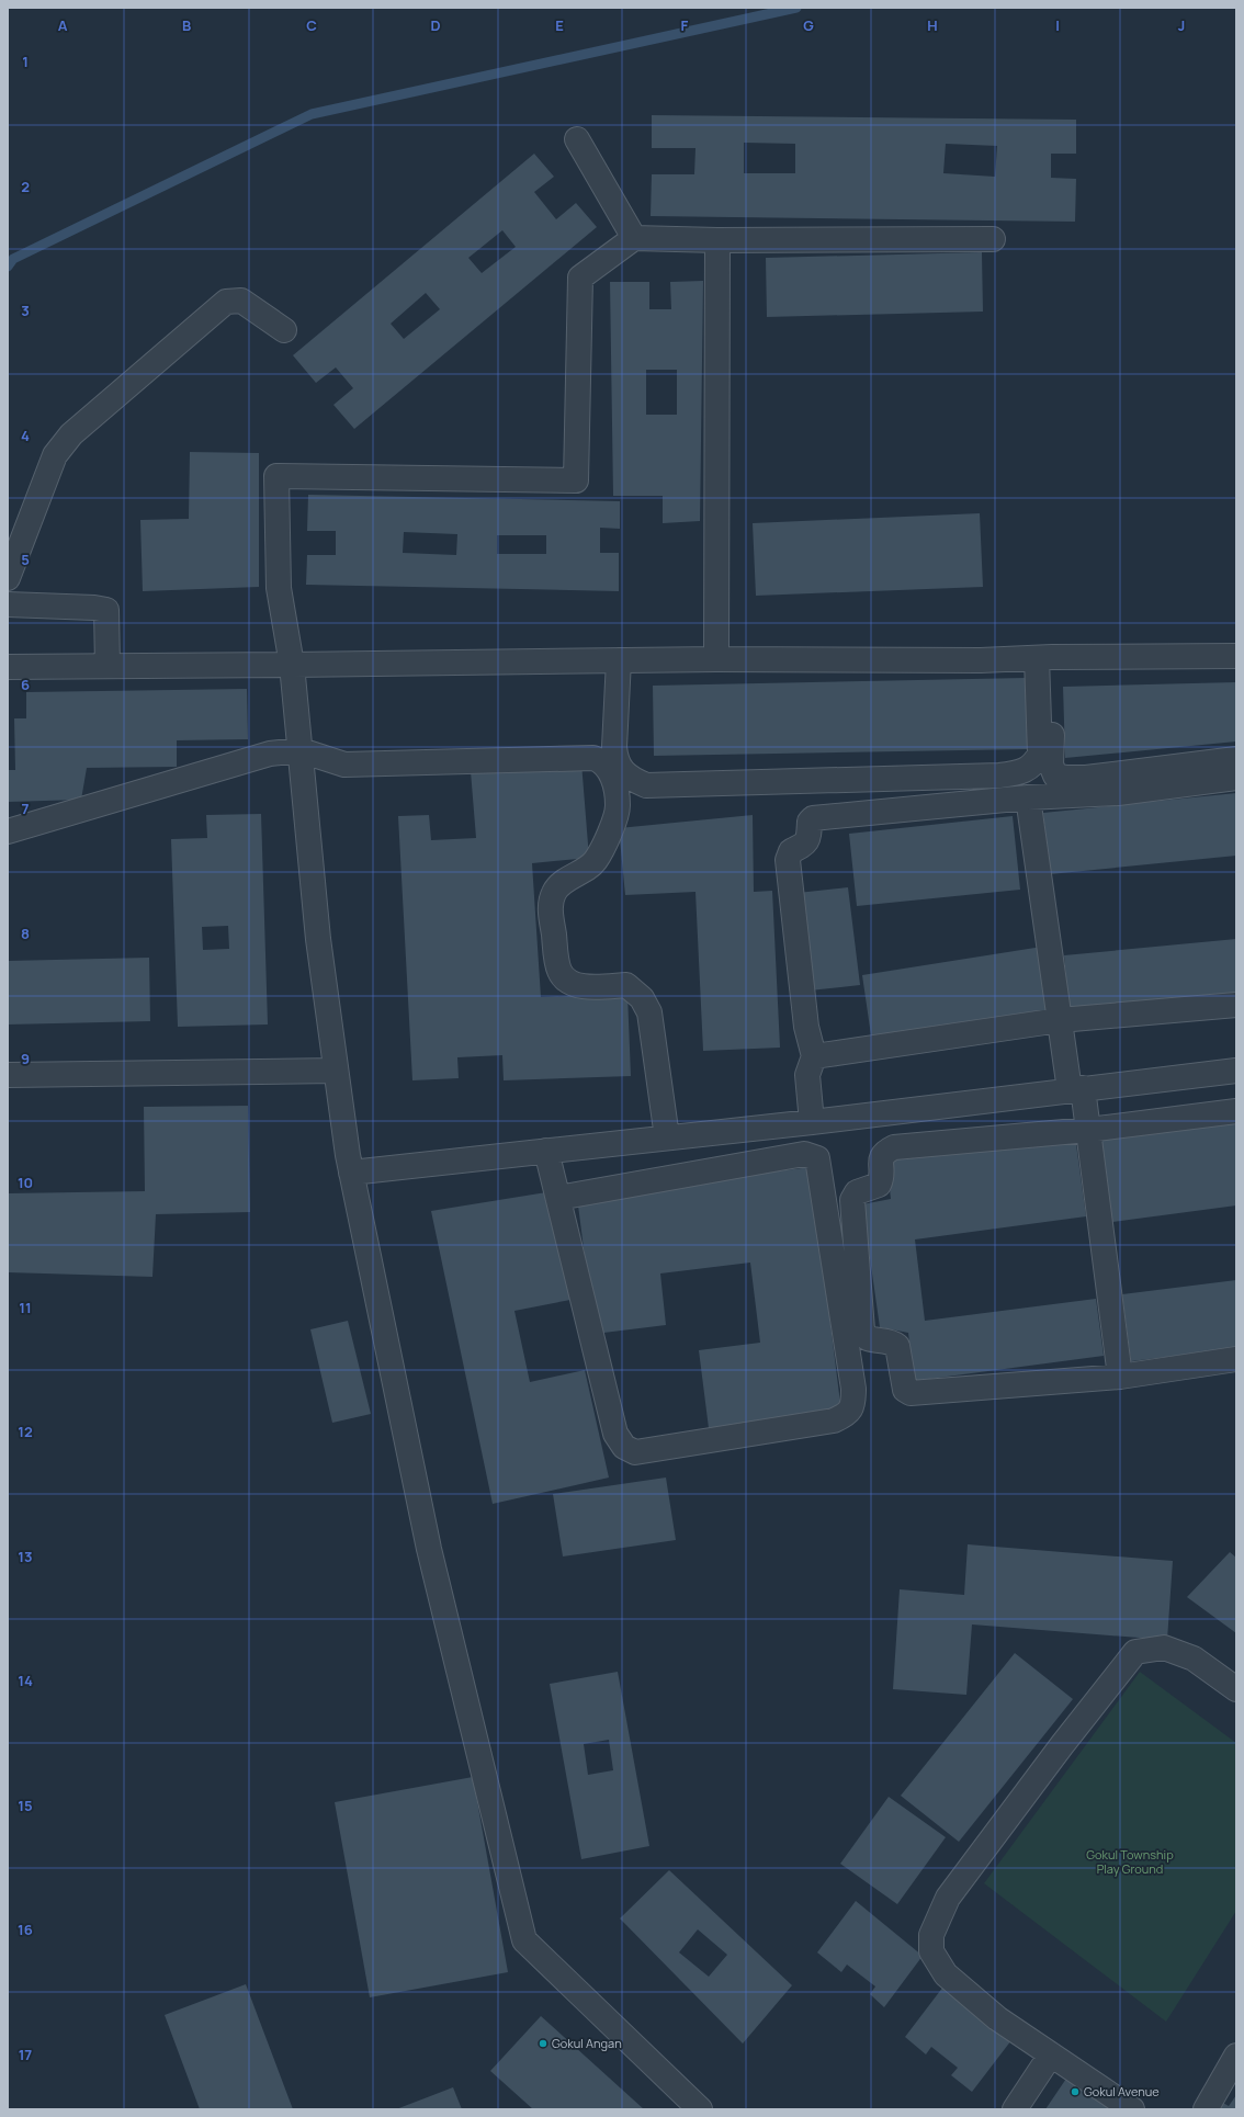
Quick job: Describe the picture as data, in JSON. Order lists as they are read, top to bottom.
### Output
{
  "parks": ["Gokul Township Play Ground"],
  "places": ["Gokul Angan", "Gokul Avenue"],
  "grid": {
    "columns": [
      "A",
      "B",
      "C",
      "D",
      "E",
      "F",
      "G",
      "H",
      "I",
      "J"
    ],
    "rows": [
      "1",
      "2",
      "3",
      "4",
      "5",
      "6",
      "7",
      "8",
      "9",
      "10",
      "11",
      "12",
      "13",
      "14",
      "15",
      "16",
      "17"
    ]
  }
}
